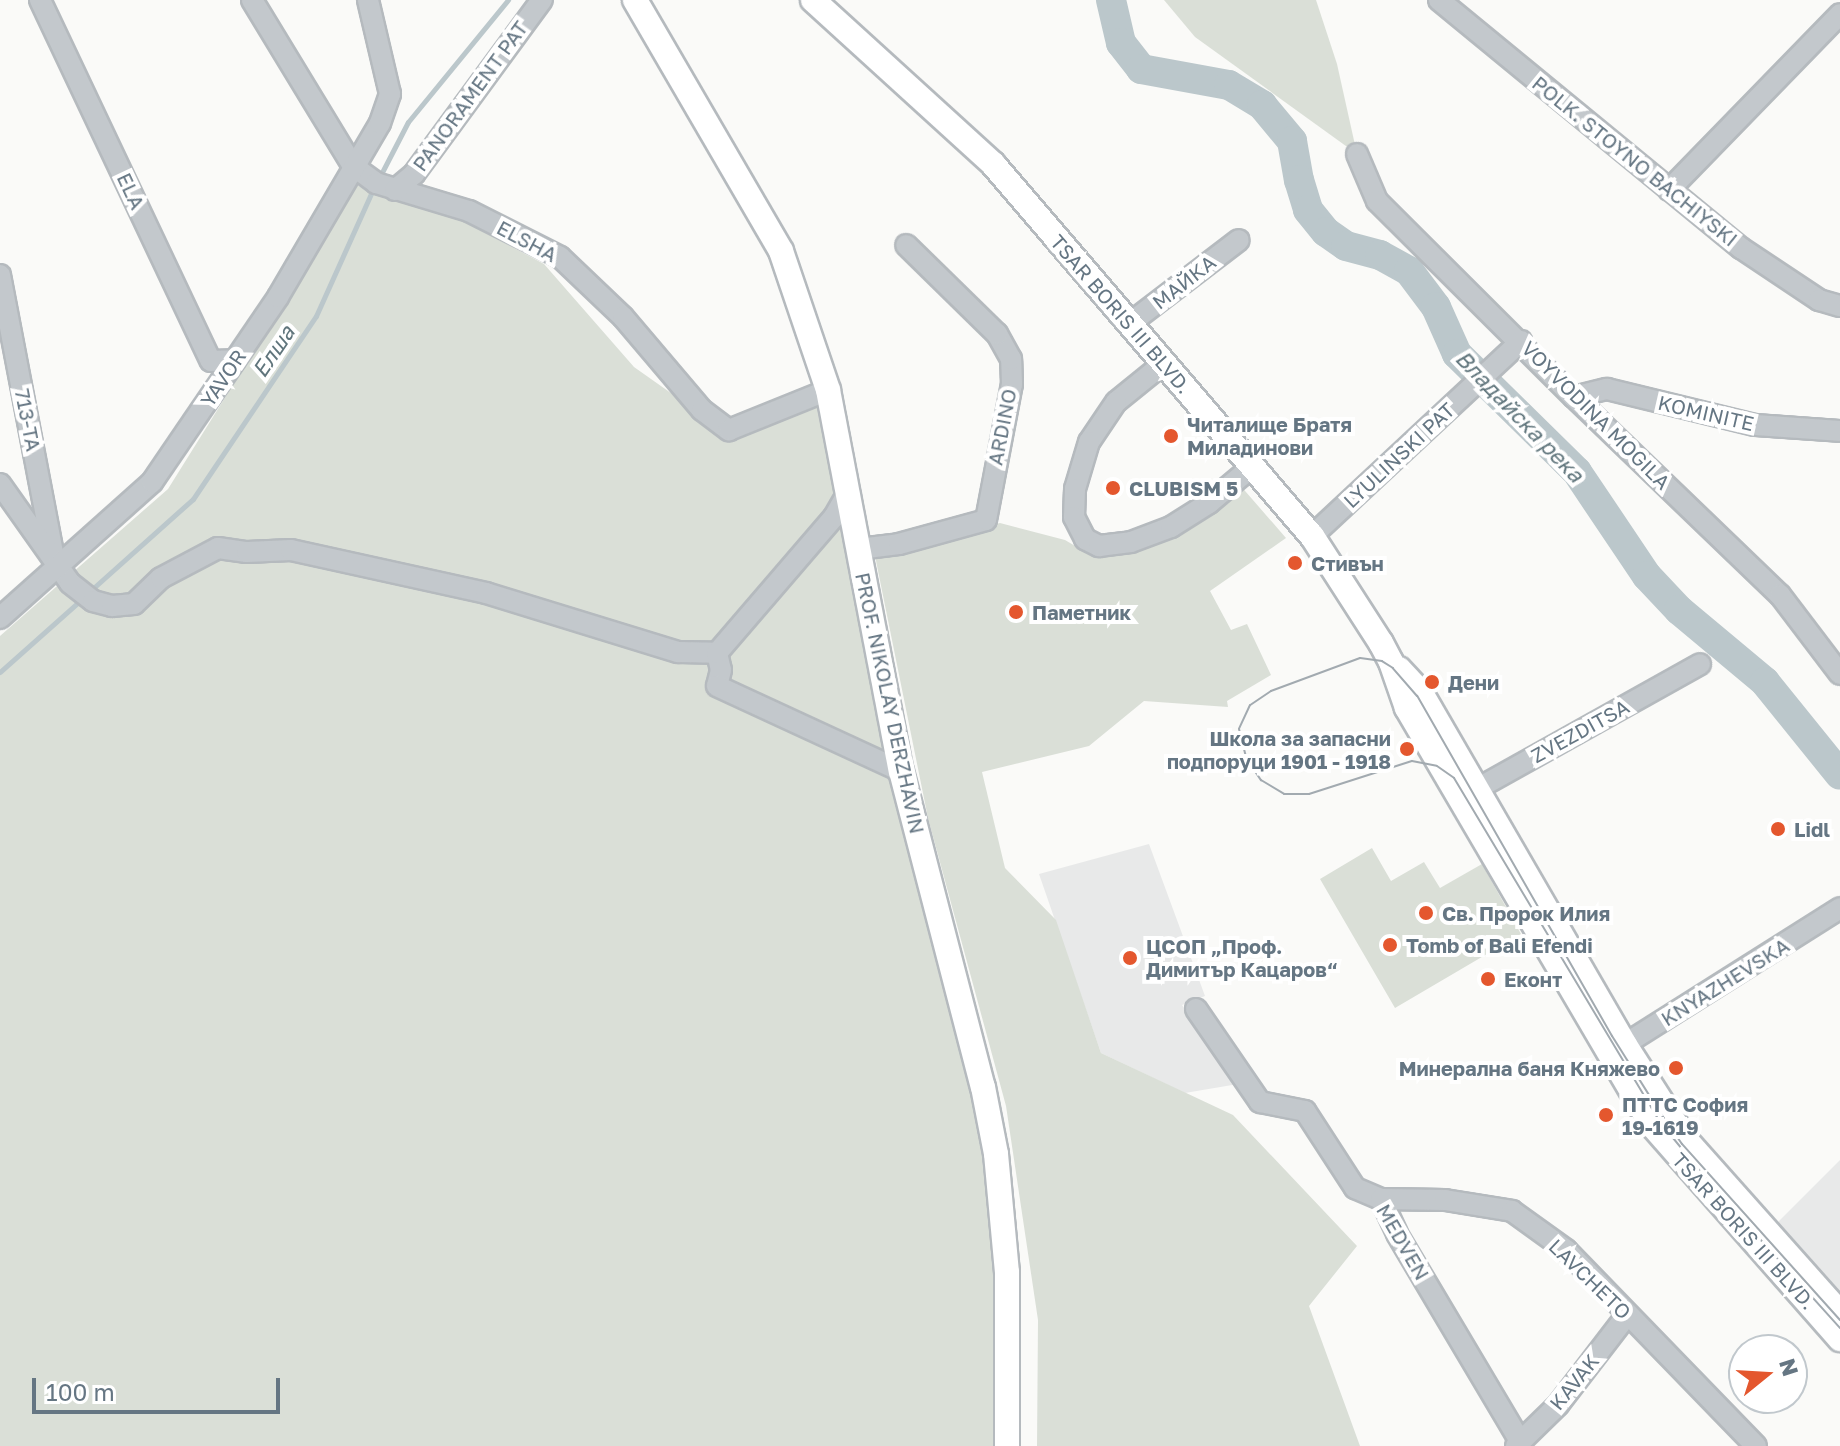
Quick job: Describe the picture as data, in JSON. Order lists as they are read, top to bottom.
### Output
{
  "streets": {
    "main road": ["TSAR BORIS III BLVD.", "PROF. NIKOLAY DERZHAVIN"],
    "street": [
      "PANORAMENT PAT",
      "POLK. STOYNO BACHIYSKI",
      "ELA",
      "ELSHA",
      "МАЙКА",
      "YAVOR",
      "KOMINITE",
      "VOYVODINA MOGILA",
      "713-ТА",
      "ARDINO",
      "LYULINSKI PAT",
      "ZVEZDITSA",
      "KNYAZHEVSKA",
      "MEDVEN",
      "LAVCHETO",
      "KAVAK"
    ]
  },
  "crossings": [
    ["PANORAMENT PAT", "ELSHA"],
    ["ELA", "YAVOR"],
    ["ELSHA", "YAVOR"],
    ["ELSHA", "PROF. NIKOLAY DERZHAVIN"],
    ["МАЙКА", "TSAR BORIS III BLVD."],
    ["TSAR BORIS III BLVD.", "LYULINSKI PAT"],
    ["TSAR BORIS III BLVD.", "ZVEZDITSA"],
    ["TSAR BORIS III BLVD.", "KNYAZHEVSKA"],
    ["YAVOR", "713-ТА"],
    ["KOMINITE", "VOYVODINA MOGILA"],
    ["VOYVODINA MOGILA", "LYULINSKI PAT"],
    ["ARDINO", "PROF. NIKOLAY DERZHAVIN"],
    ["MEDVEN", "LAVCHETO"],
    ["MEDVEN", "KAVAK"],
    ["LAVCHETO", "KAVAK"]
  ],
  "water": ["Елша", "Владайска река"],
  "places": [
    "Читалище Братя Миладинови",
    "CLUBISM 5",
    "Стивън",
    "Паметник",
    "Дени",
    "Школа за запасни подпоруци 1901 - 1918",
    "Lidl",
    "Св. Пророк Илия",
    "Tomb of Bali Efendi",
    "ЦСОП „Проф. Димитър Кацаров“",
    "Еконт",
    "Минерална баня Княжево",
    "ПТТС София 19-1619"
  ],
  "scale_bar": "100 m",
  "north": "right"
}
